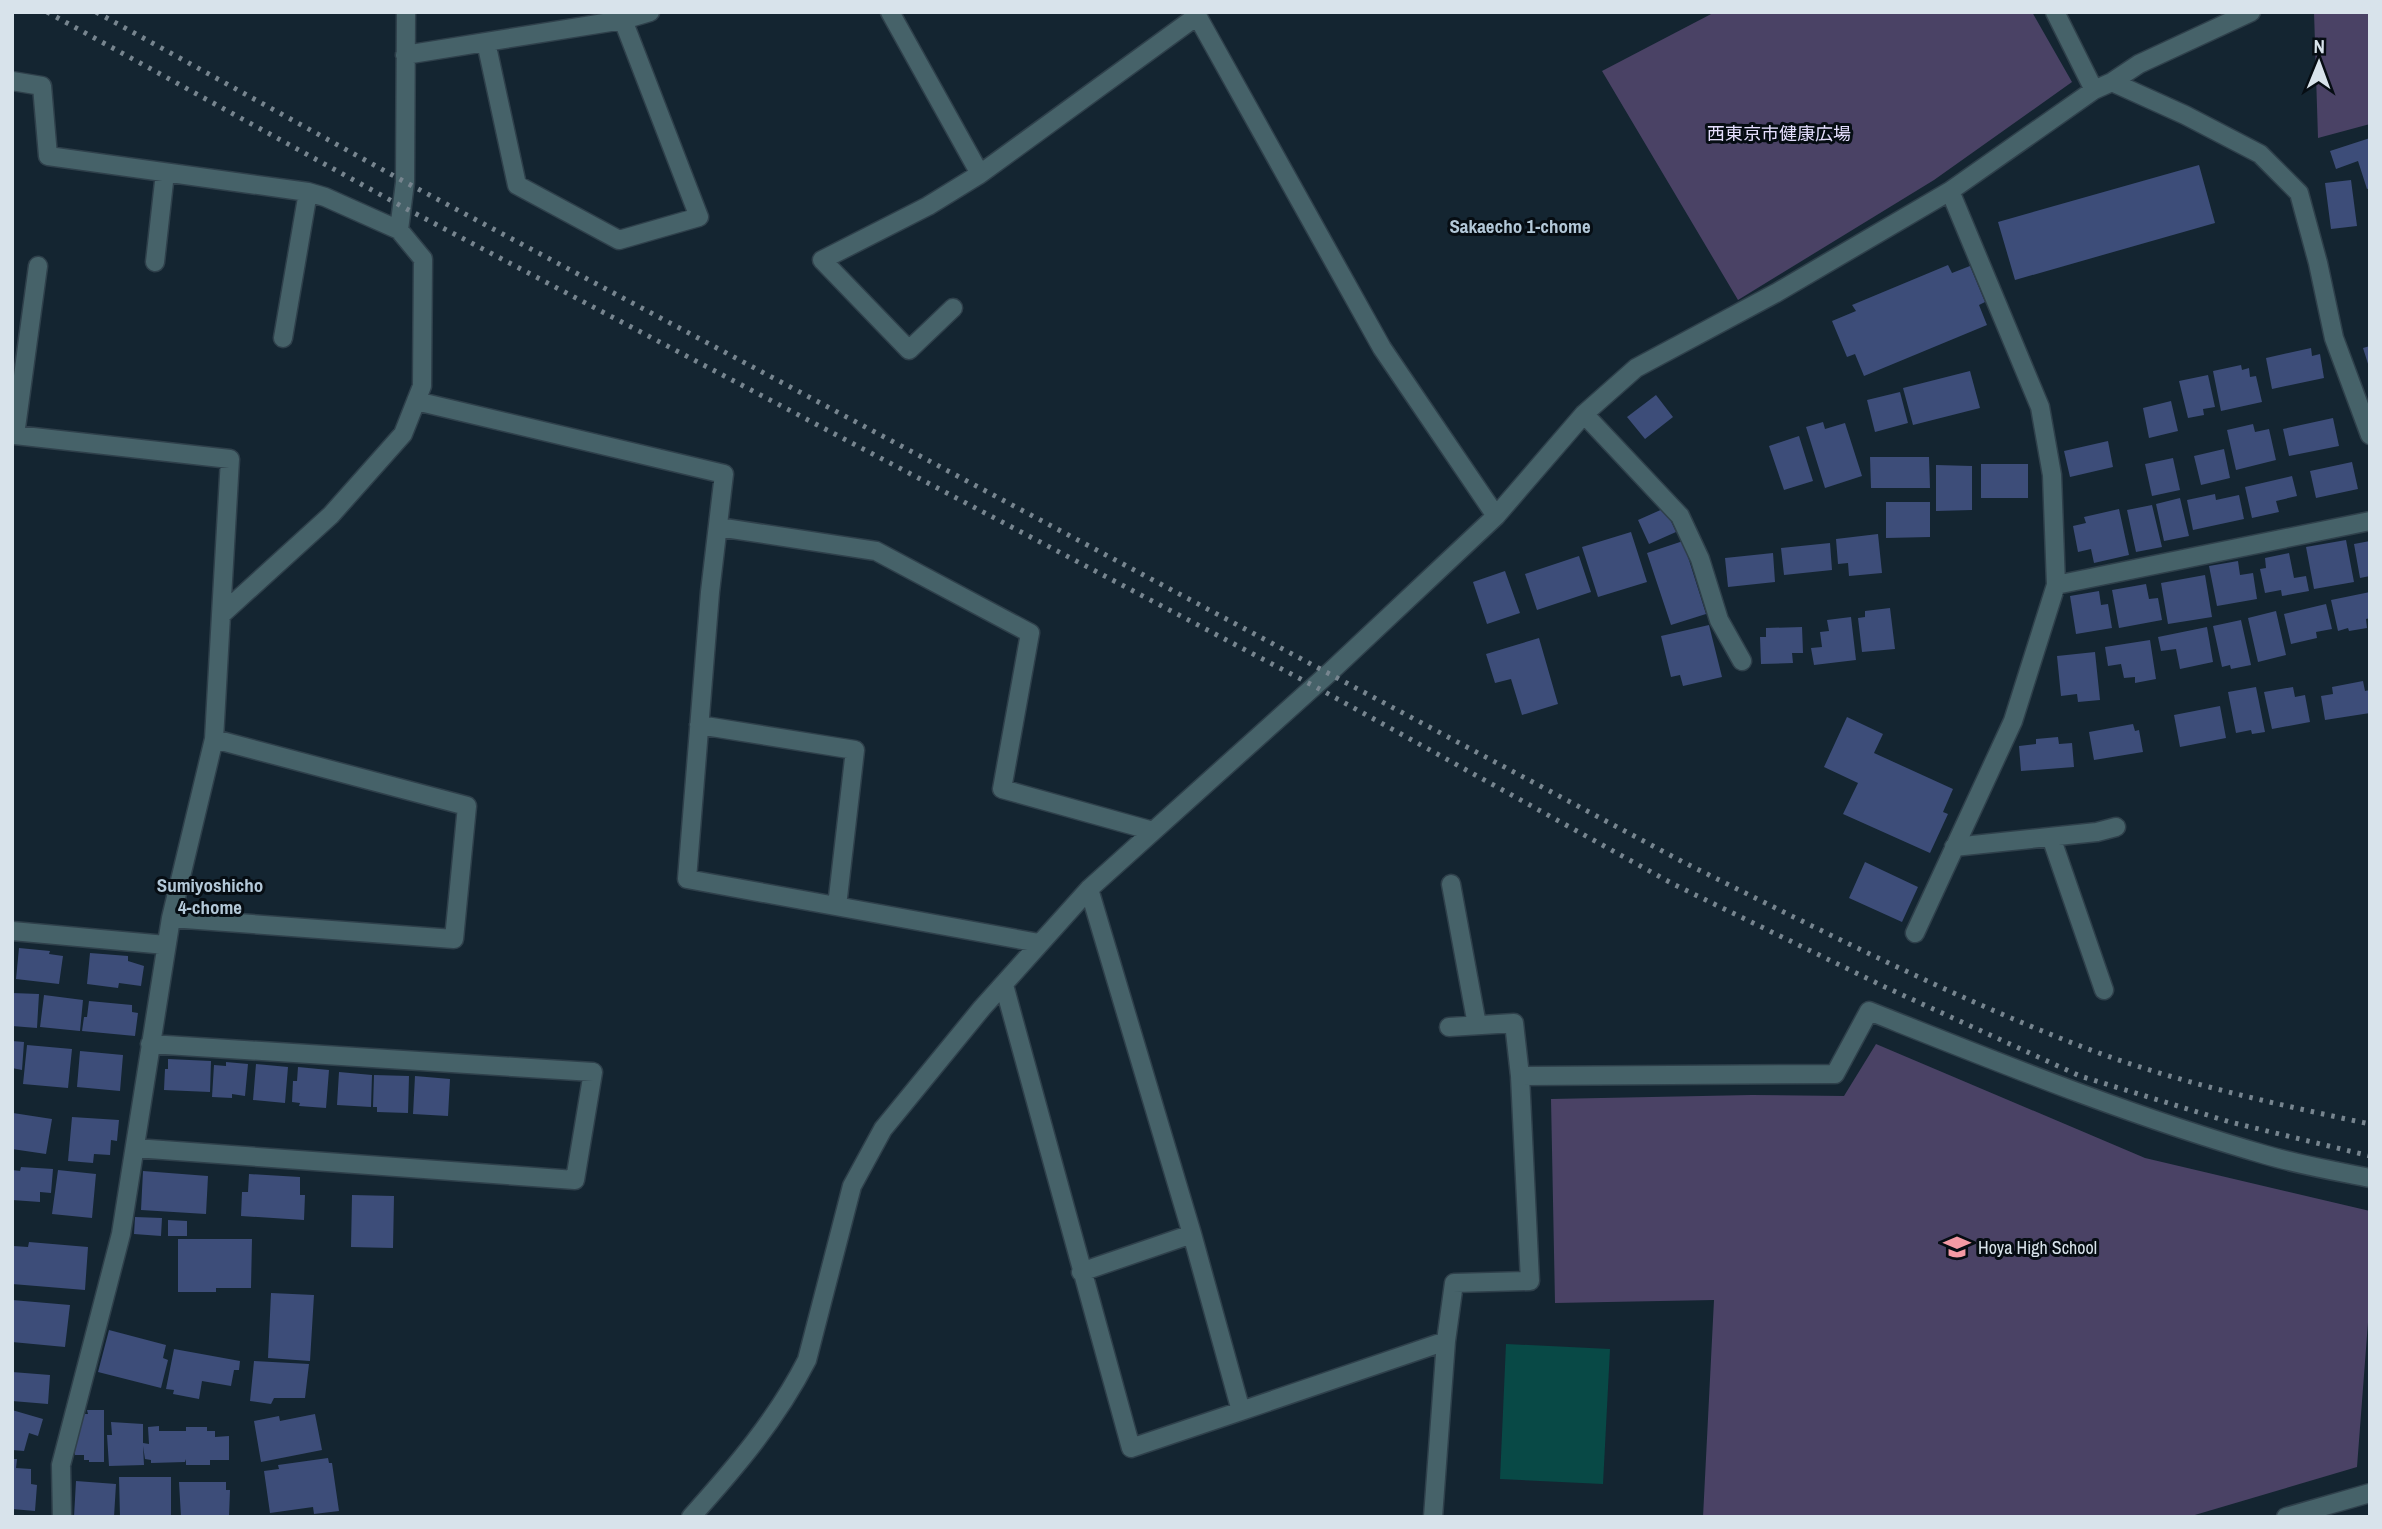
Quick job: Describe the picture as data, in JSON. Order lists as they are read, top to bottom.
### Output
{
  "districts": ["Sakaecho 1-chome", "Sumiyoshicho 4-chome"],
  "parks": ["西東京市健康広場"],
  "places": {
    "school or university": ["Hoya High School"]
  },
  "north": "top"
}
